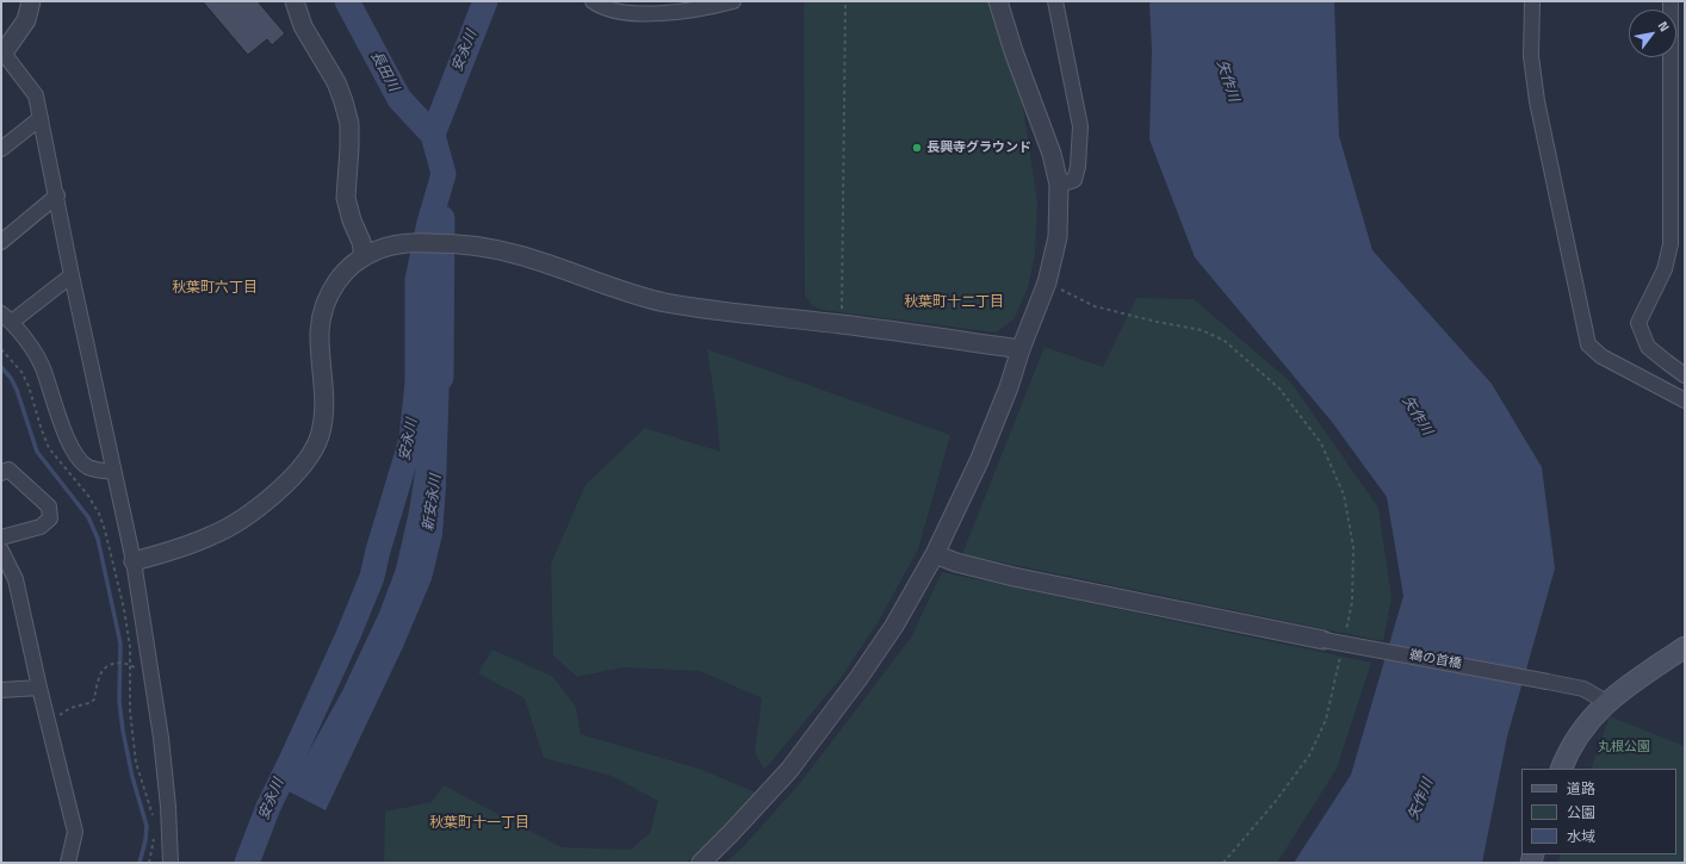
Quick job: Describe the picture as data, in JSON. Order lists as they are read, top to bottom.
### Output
{
  "streets": {
    "street": ["鵜の首橋"]
  },
  "districts": ["秋葉町六丁目", "秋葉町十二丁目", "秋葉町十一丁目"],
  "water": [
    "安永川",
    "長田川",
    "矢作川",
    "新安永川"
  ],
  "parks": ["丸根公園"],
  "places": ["長興寺グラウンド"],
  "legend": ["道路", "公園", "水域"],
  "north": "top right"
}
